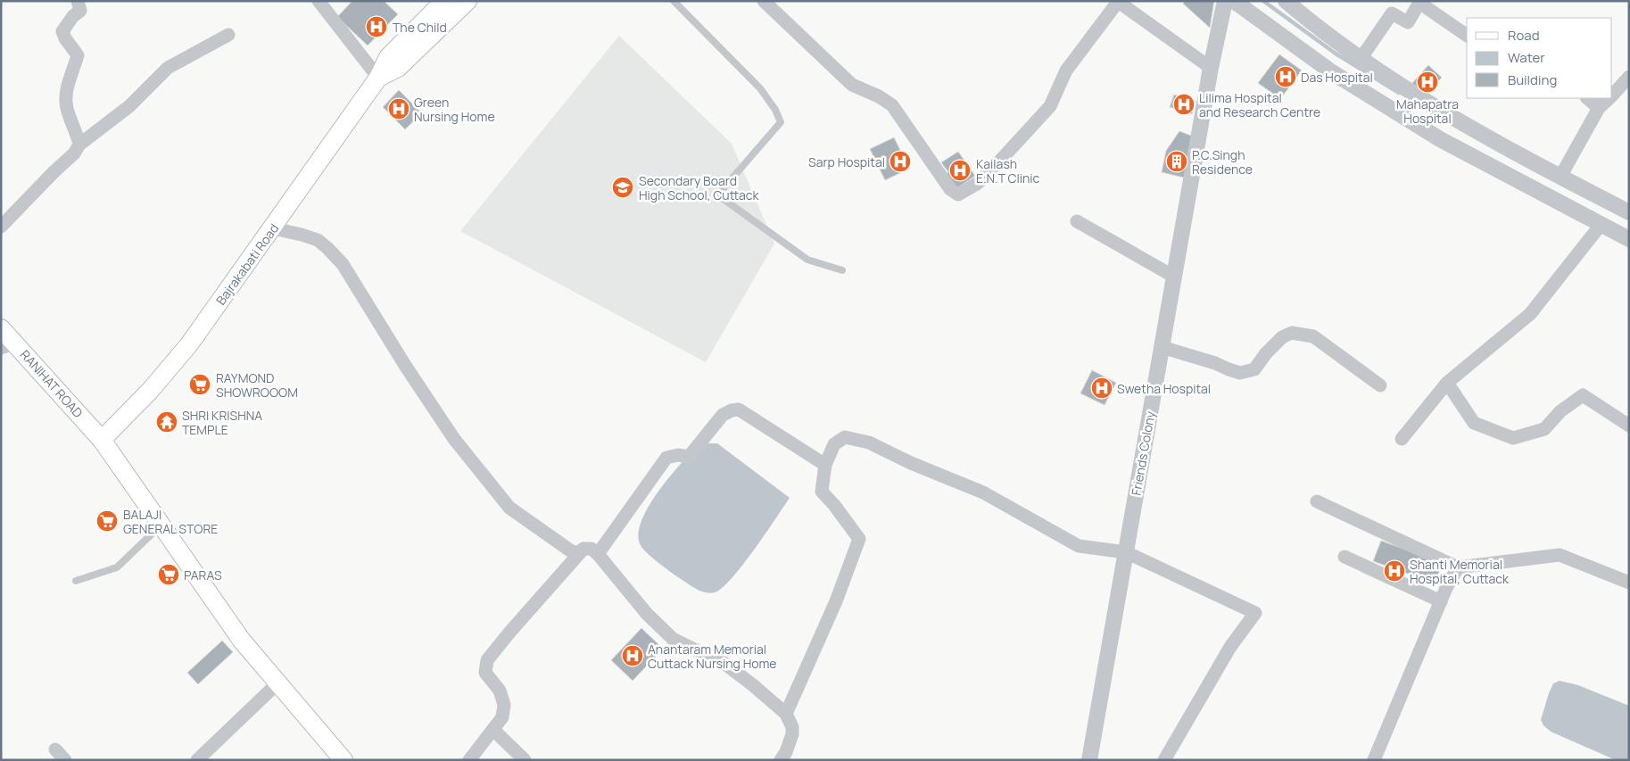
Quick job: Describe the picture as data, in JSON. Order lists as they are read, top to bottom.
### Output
{
  "streets": {
    "main road": ["Bajrakabati Road", "RANIHAT ROAD"],
    "street": ["Friends Colony"]
  },
  "crossings": [
    ["Bajrakabati Road", "RANIHAT ROAD"]
  ],
  "places": {
    "hospital": [
      "The Child",
      "Das Hospital",
      "Mahapatra Hospital",
      "Lilima Hospital and Research Centre",
      "Green Nursing Home",
      "Sarp Hospital",
      "Kailash E.N.T Clinic",
      "Swetha Hospital",
      "Shanti Memorial Hospital, Cuttack",
      "Anantaram Memorial Cuttack Nursing Home"
    ],
    "building": ["P.C.Singh Residence"],
    "school or university": ["Secondary Board High School, Cuttack"],
    "supermarket": ["RAYMOND SHOWROOOM", "BALAJI GENERAL STORE", "PARAS"],
    "temple": ["SHRI KRISHNA TEMPLE"]
  },
  "legend": ["Road", "Water", "Building"]
}
